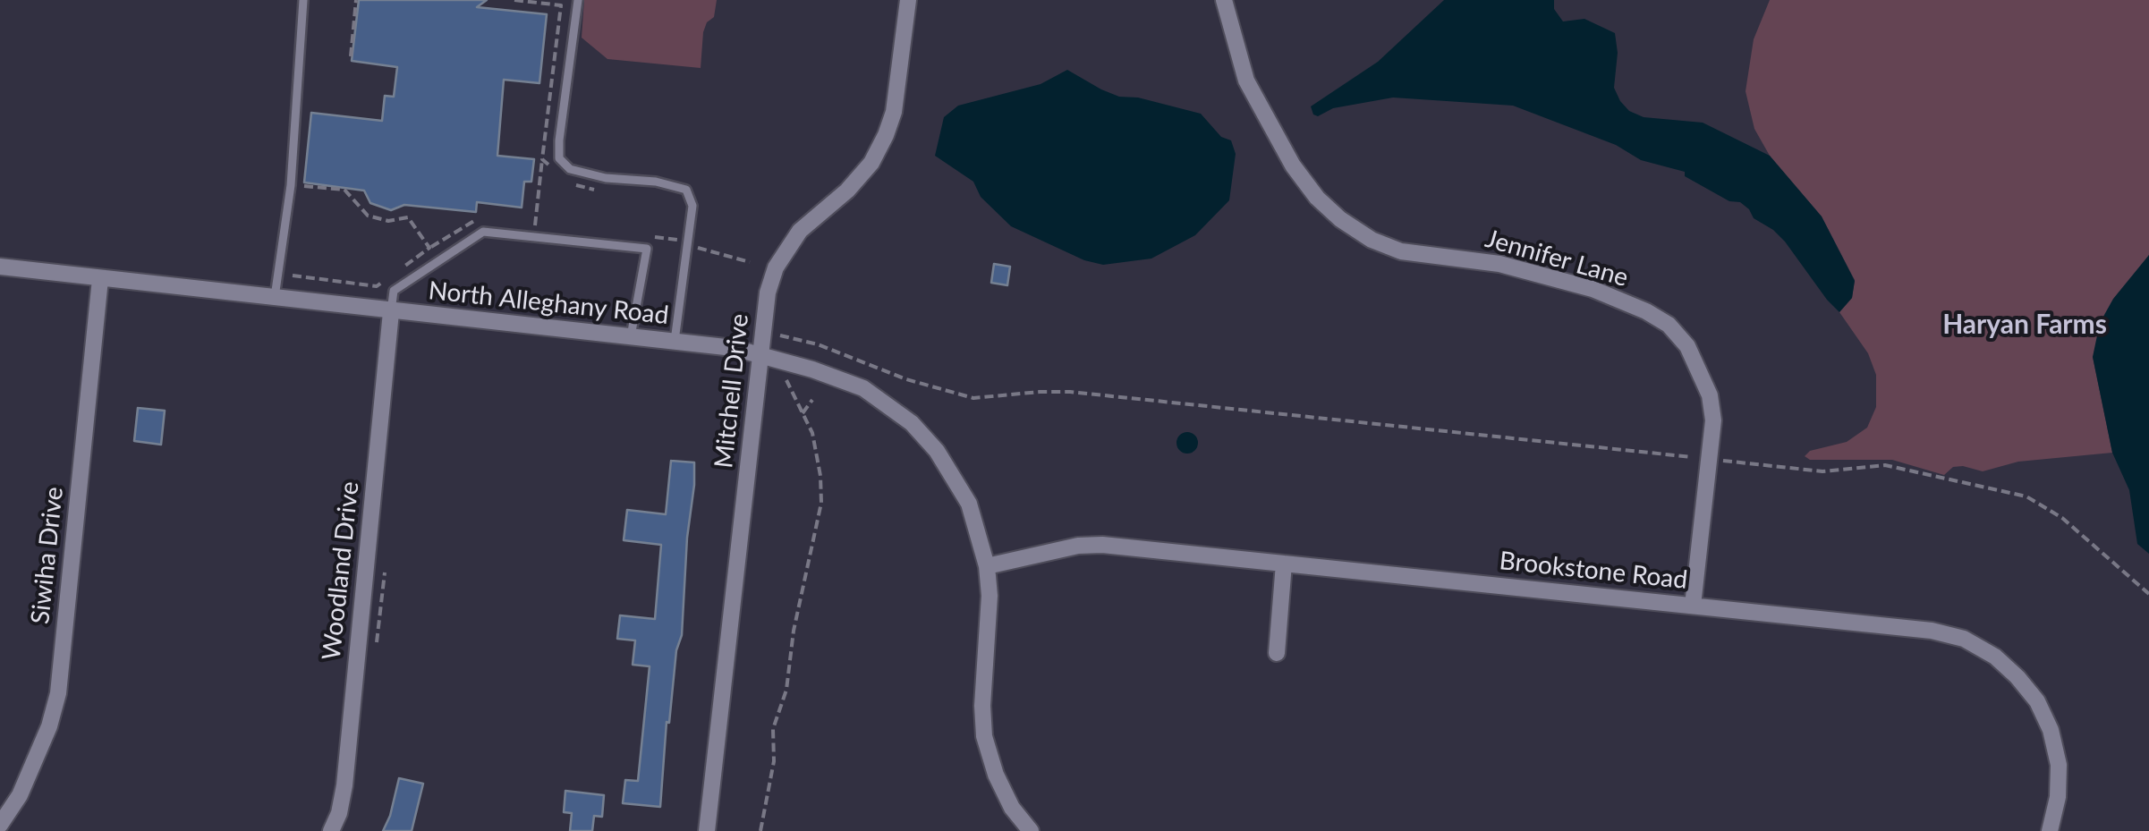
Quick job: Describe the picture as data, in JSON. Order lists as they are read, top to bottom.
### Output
{
  "streets": {
    "street": [
      "Jennifer Lane",
      "North Alleghany Road",
      "Mitchell Drive",
      "Siwiha Drive",
      "Woodland Drive",
      "Brookstone Road"
    ]
  },
  "crossings": [
    ["Jennifer Lane", "Brookstone Road"],
    ["North Alleghany Road", "Mitchell Drive"],
    ["North Alleghany Road", "Siwiha Drive"],
    ["North Alleghany Road", "Woodland Drive"],
    ["North Alleghany Road", "Brookstone Road"]
  ],
  "districts": ["Haryan Farms"]
}
